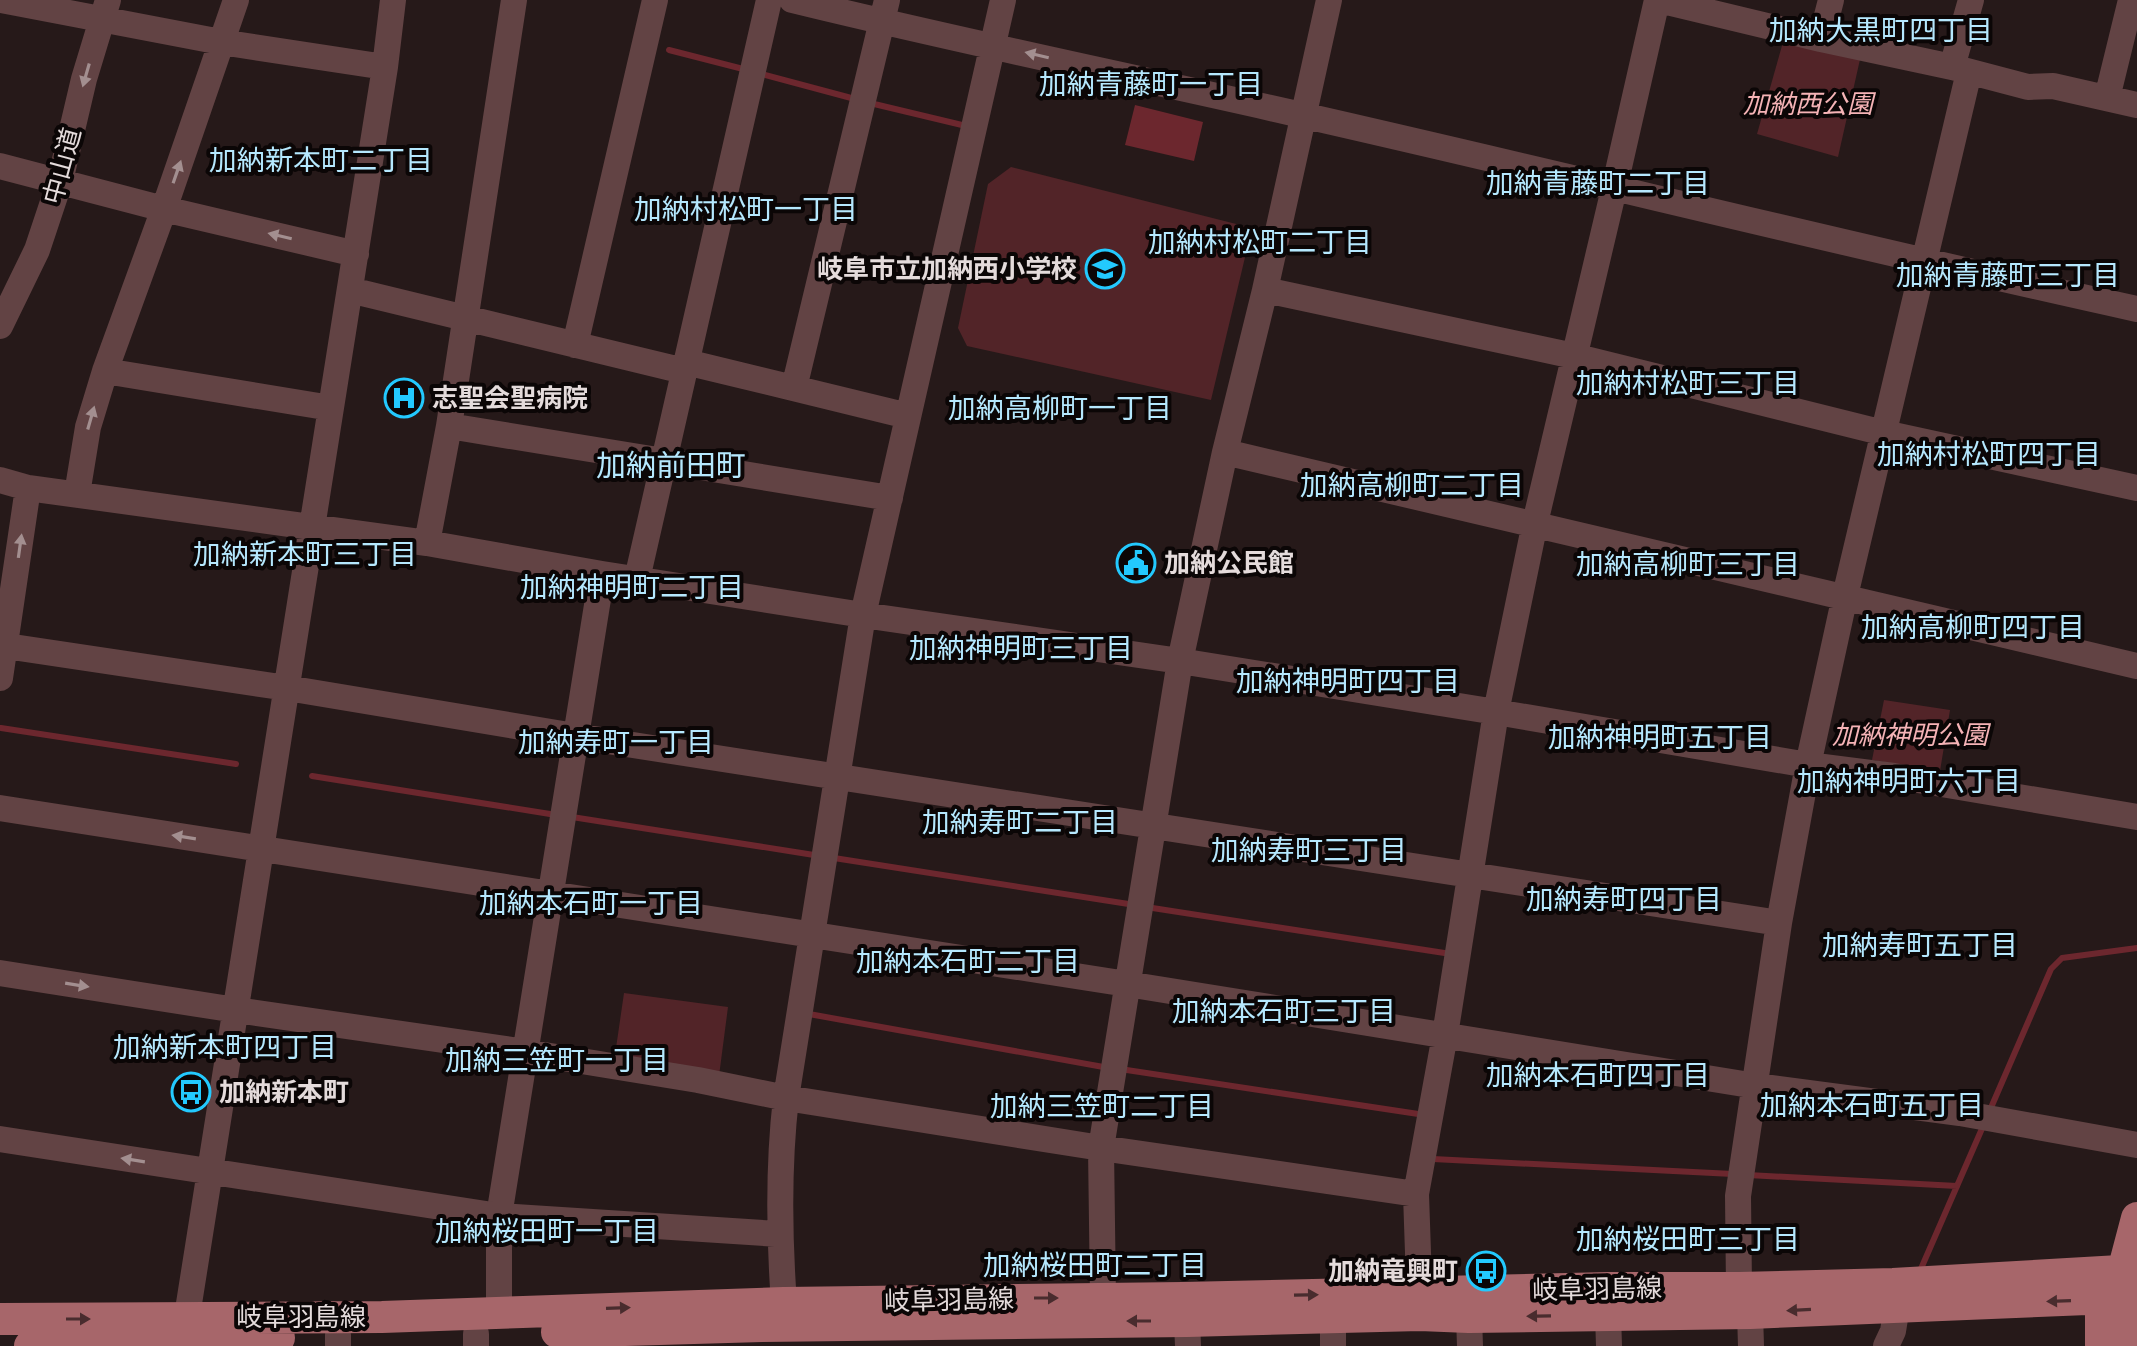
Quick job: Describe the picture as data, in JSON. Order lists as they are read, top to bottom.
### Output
{
  "streets": {
    "main road": ["岐阜羽島線"],
    "street": ["中山道"]
  },
  "districts": [
    "加納大黒町四丁目",
    "加納青藤町一丁目",
    "加納新本町二丁目",
    "加納青藤町二丁目",
    "加納村松町一丁目",
    "加納村松町二丁目",
    "加納青藤町三丁目",
    "加納村松町三丁目",
    "加納高柳町一丁目",
    "加納村松町四丁目",
    "加納前田町",
    "加納高柳町二丁目",
    "加納新本町三丁目",
    "加納高柳町三丁目",
    "加納神明町二丁目",
    "加納高柳町四丁目",
    "加納神明町三丁目",
    "加納神明町四丁目",
    "加納神明町五丁目",
    "加納寿町一丁目",
    "加納神明町六丁目",
    "加納寿町二丁目",
    "加納寿町三丁目",
    "加納寿町四丁目",
    "加納本石町一丁目",
    "加納寿町五丁目",
    "加納本石町二丁目",
    "加納本石町三丁目",
    "加納新本町四丁目",
    "加納三笠町一丁目",
    "加納本石町四丁目",
    "加納本石町五丁目",
    "加納三笠町二丁目",
    "加納桜田町一丁目",
    "加納桜田町三丁目",
    "加納桜田町二丁目"
  ],
  "parks": ["加納西公園", "加納神明公園"],
  "places": {
    "school or university": ["岐阜市立加納西小学校"],
    "hospital": ["志聖会聖病院"],
    "public building": ["加納公民館"],
    "bus stop": ["加納新本町", "加納竜興町"]
  }
}
